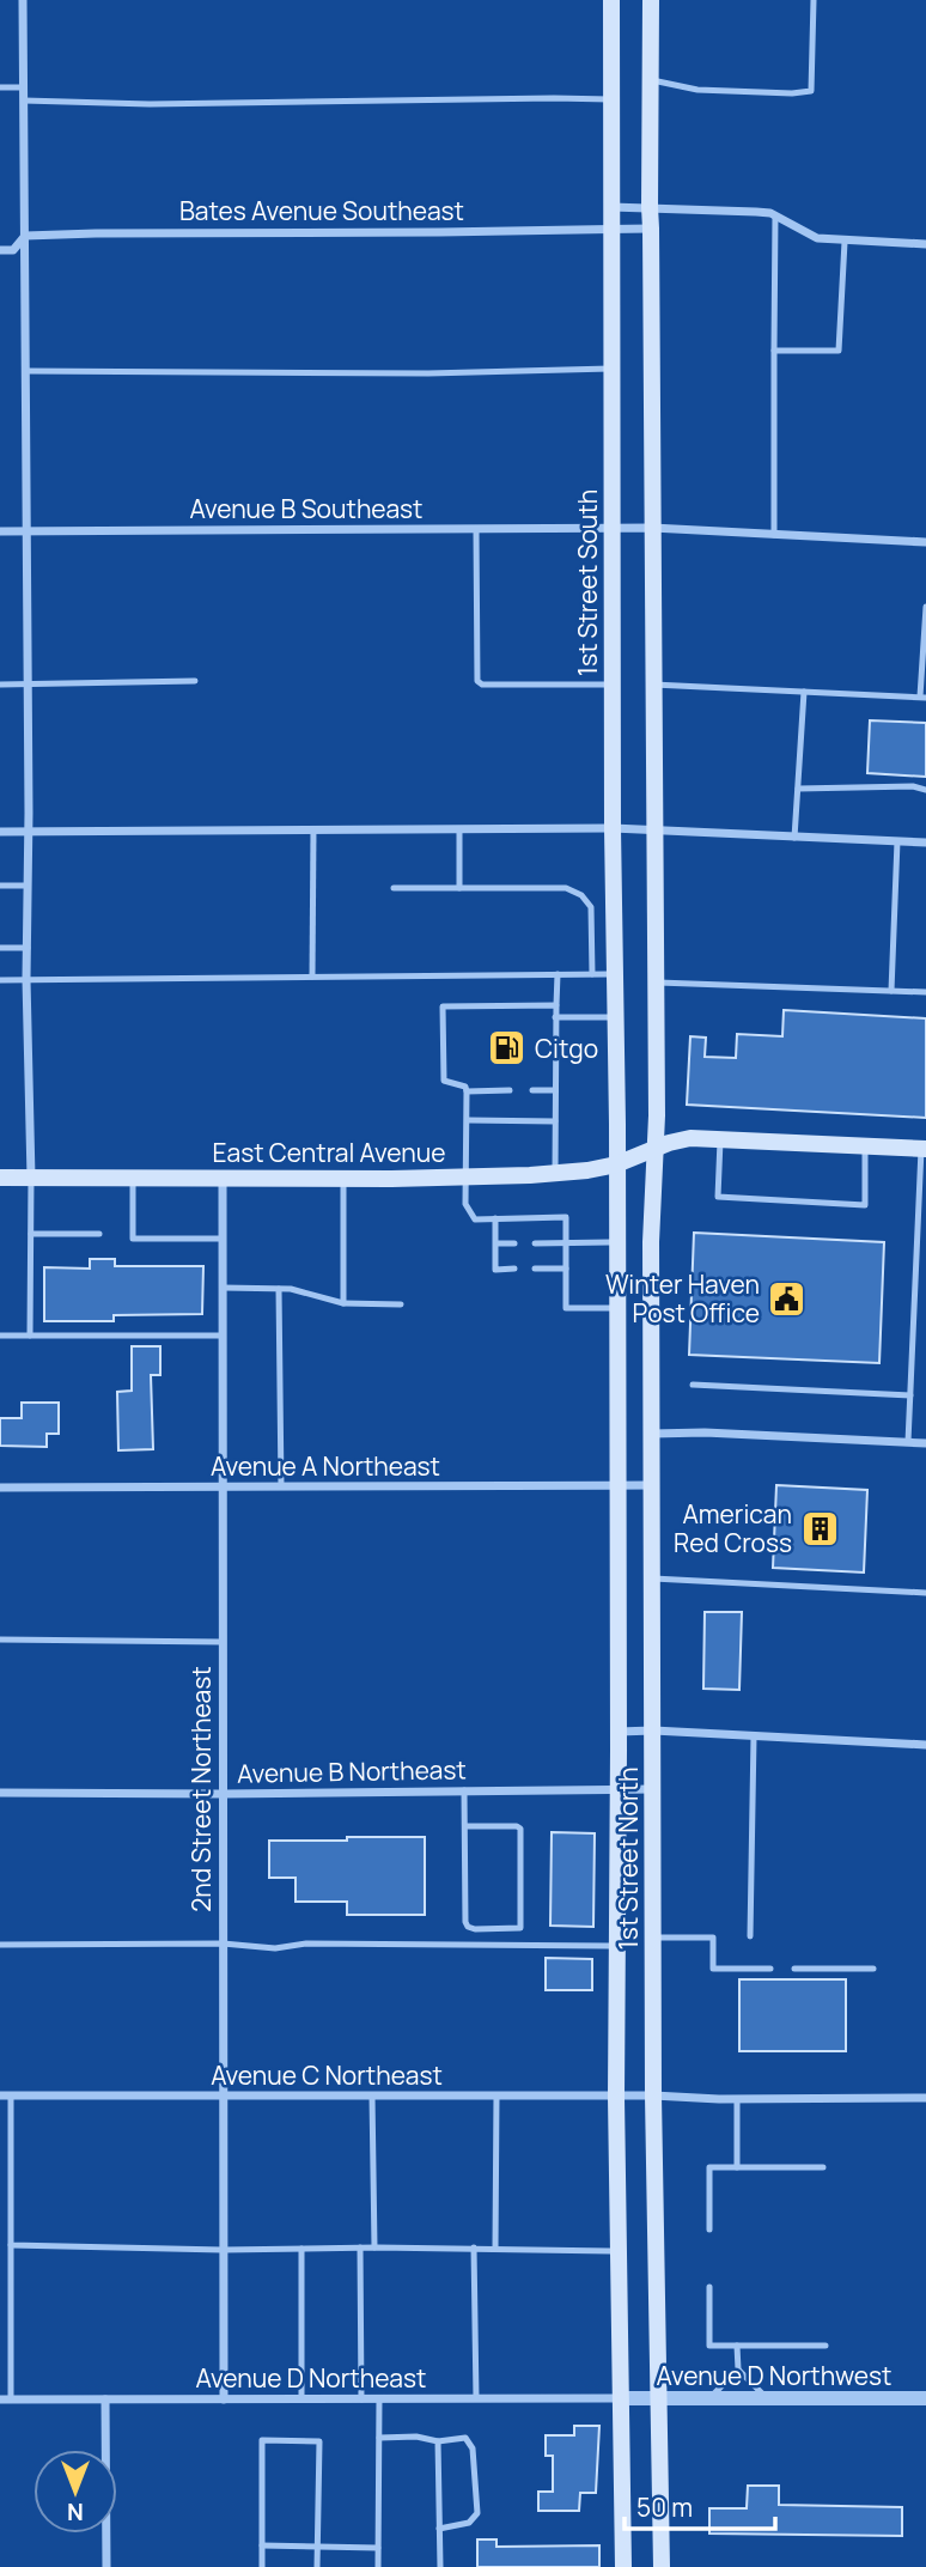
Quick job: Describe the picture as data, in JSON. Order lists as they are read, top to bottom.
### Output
{
  "streets": {
    "main road": ["1st Street South", "East Central Avenue", "1st Street North"],
    "street": [
      "Bates Avenue Southeast",
      "Avenue B Southeast",
      "Avenue A Northeast",
      "Avenue B Northeast",
      "2nd Street Northeast",
      "Avenue C Northeast",
      "Avenue D Northwest",
      "Avenue D Northeast"
    ]
  },
  "crossings": [
    ["Bates Avenue Southeast", "1st Street South"],
    ["Avenue B Southeast", "1st Street South"],
    ["1st Street South", "East Central Avenue"],
    ["1st Street South", "1st Street North"],
    ["East Central Avenue", "2nd Street Northeast"],
    ["East Central Avenue", "1st Street North"],
    ["Avenue A Northeast", "2nd Street Northeast"],
    ["Avenue A Northeast", "1st Street North"],
    ["Avenue B Northeast", "2nd Street Northeast"],
    ["Avenue B Northeast", "1st Street North"],
    ["2nd Street Northeast", "Avenue C Northeast"],
    ["2nd Street Northeast", "Avenue D Northeast"],
    ["1st Street North", "Avenue C Northeast"],
    ["1st Street North", "Avenue D Northwest"],
    ["1st Street North", "Avenue D Northeast"],
    ["Avenue D Northwest", "Avenue D Northeast"]
  ],
  "places": {
    "fuel station": ["Citgo"],
    "public building": ["Winter Haven Post Office"],
    "building": ["American Red Cross"]
  },
  "scale_bar": "50 m",
  "north": "bottom"
}
